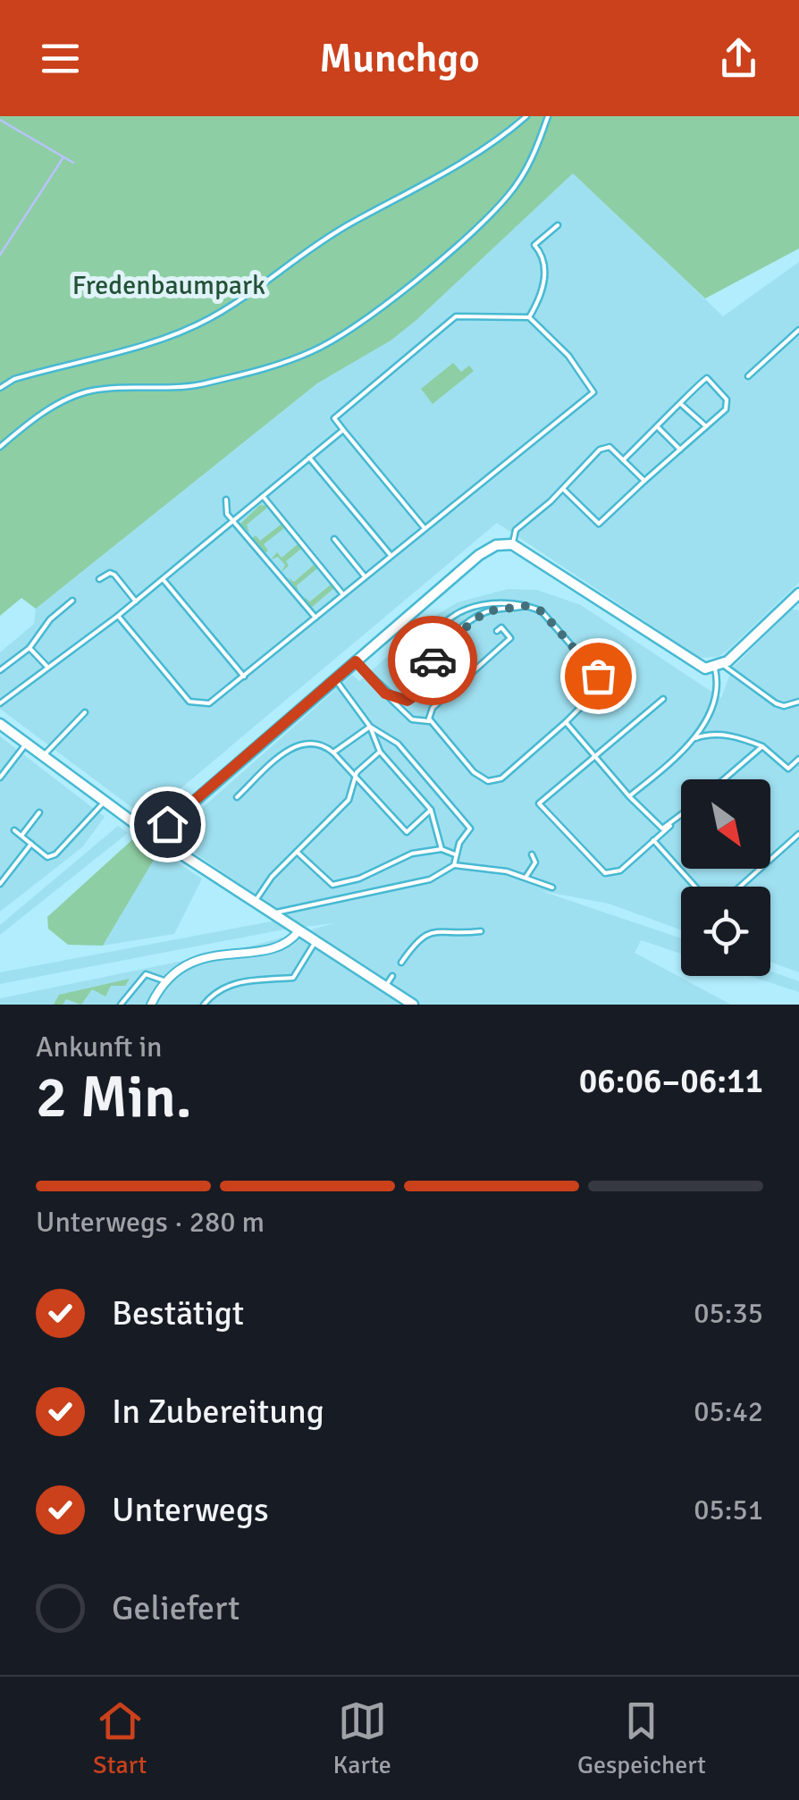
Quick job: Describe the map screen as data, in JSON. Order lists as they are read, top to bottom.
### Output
{
  "parks": ["Fredenbaumpark"],
  "north": "bottom right",
  "page": {
    "header": "Munchgo",
    "heading": ["2 Min.", "Ankunft in", "06:06–06:11"],
    "bar": "Unterwegs · 280 m",
    "list": [
      ["Bestätigt", "05:35"],
      ["In Zubereitung", "05:42"],
      ["Unterwegs", "05:51"],
      "Geliefert"
    ],
    "tabs": ["Start", "Karte", "Gespeichert"]
  }
}
